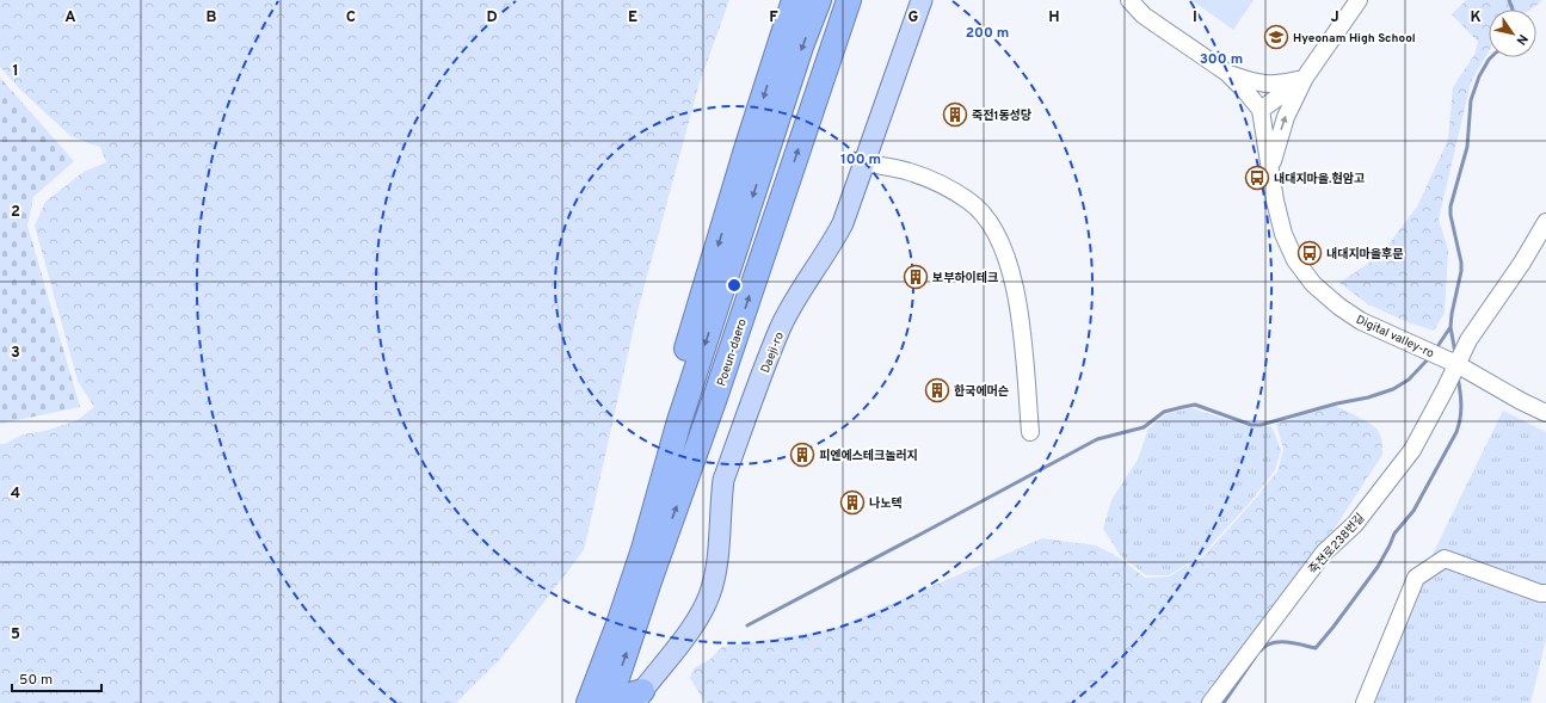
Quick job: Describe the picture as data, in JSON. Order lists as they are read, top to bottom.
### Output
{
  "streets": {
    "highway": ["Poeun-daero"],
    "main road": ["Daeji-ro"],
    "street": ["Digital valley-ro", "죽전로238번길"]
  },
  "crossings": [
    ["Digital valley-ro", "죽전로238번길"]
  ],
  "places": {
    "school or university": ["Hyeonam High School"],
    "building": [
      "죽전1동성당",
      "보부하이테크",
      "한국에머슨",
      "피엔에스테크놀러지",
      "나노텍"
    ],
    "bus stop": ["내대지마을.현암고", "내대지마을후문"]
  },
  "scale_bar": "50 m",
  "north": "bottom right",
  "grid": {
    "columns": [
      "A",
      "B",
      "C",
      "D",
      "E",
      "F",
      "G",
      "H",
      "I",
      "J",
      "K"
    ],
    "rows": [
      "1",
      "2",
      "3",
      "4",
      "5"
    ]
  },
  "rings": ["200 m", "300 m", "100 m"]
}
